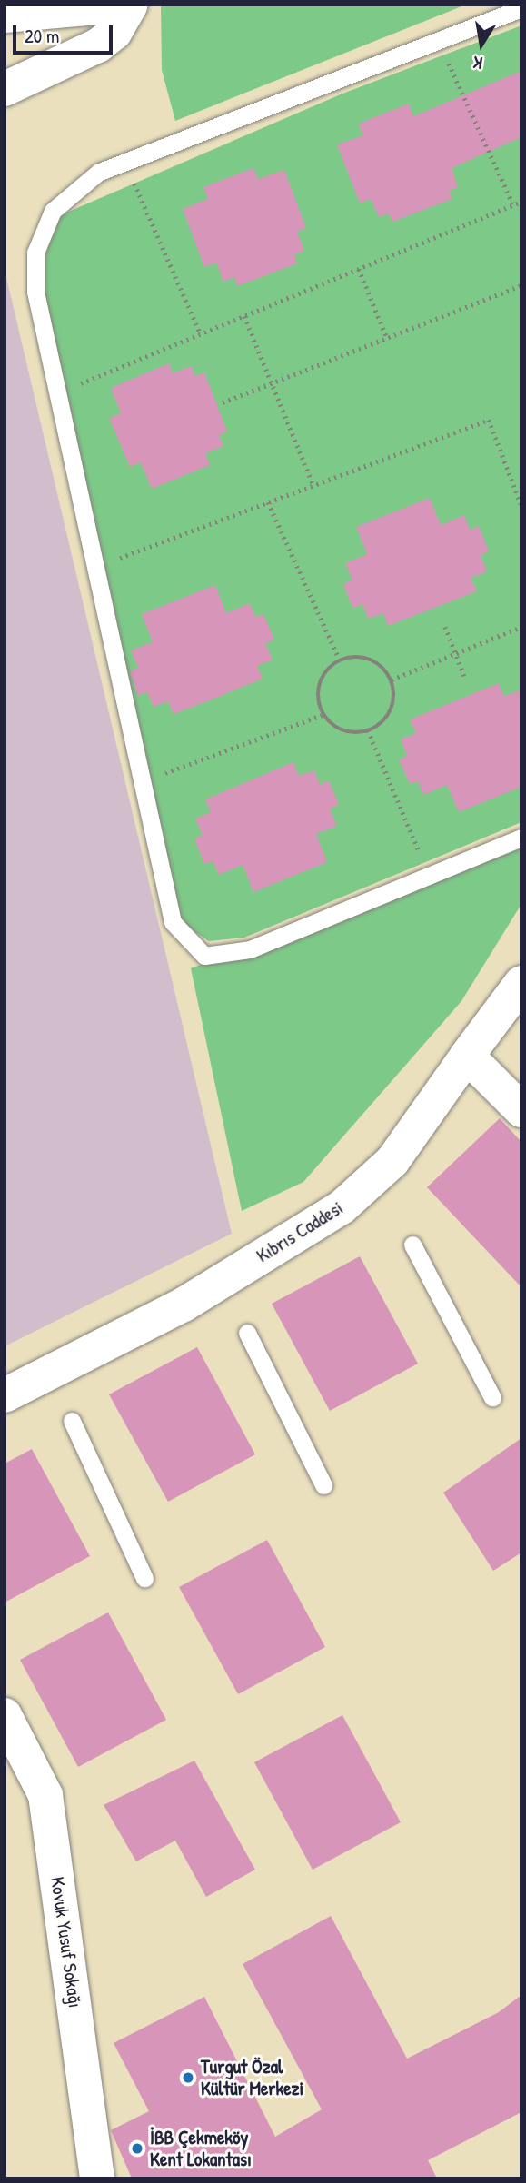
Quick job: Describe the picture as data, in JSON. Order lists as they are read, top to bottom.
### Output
{
  "streets": {
    "street": ["Kıbrıs Caddesi", "Kovuk Yusuf Sokağı"]
  },
  "places": ["Turgut Özal Kültür Merkezi", "İBB Çekmeköy Kent Lokantası"],
  "scale_bar": "20 m",
  "north": "bottom"
}
